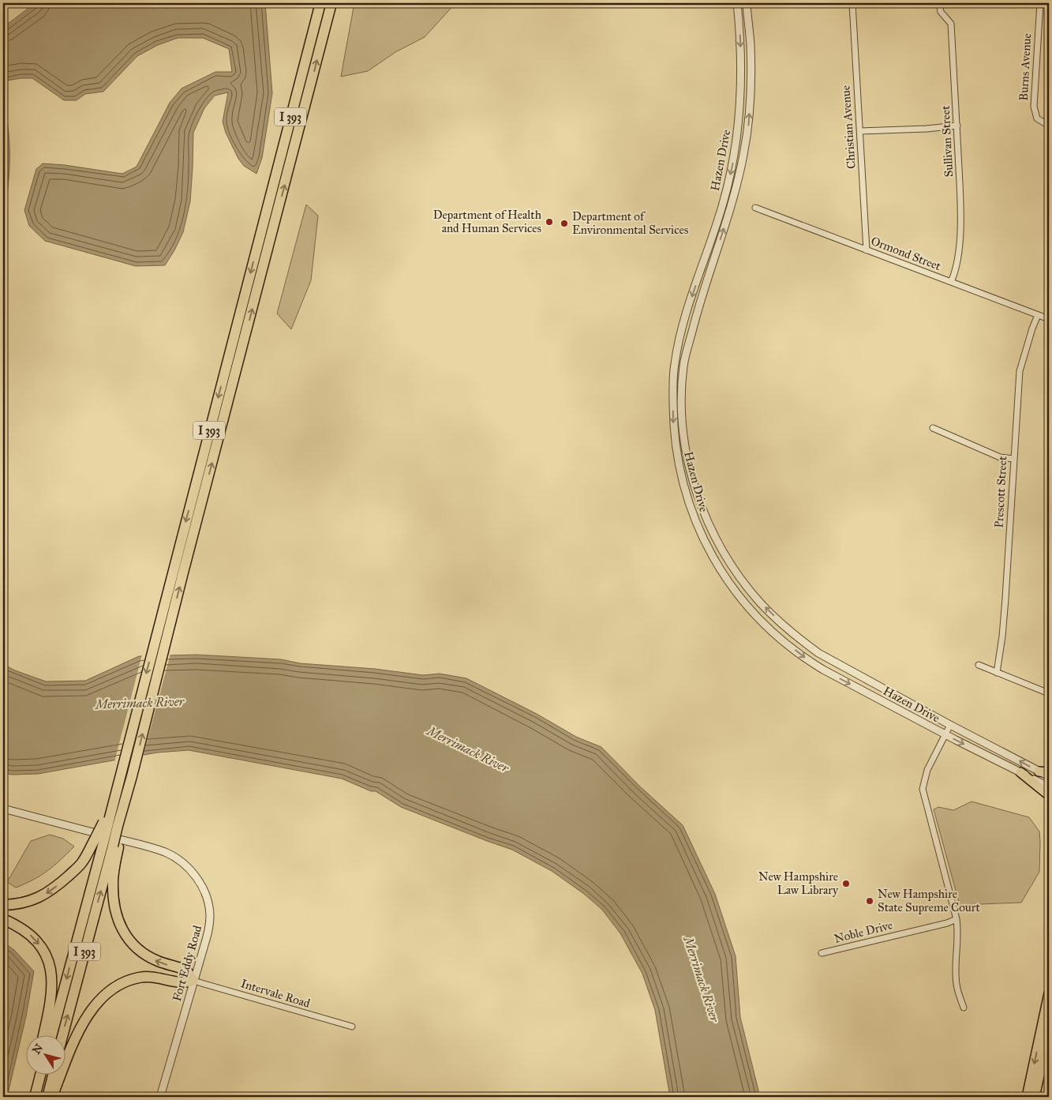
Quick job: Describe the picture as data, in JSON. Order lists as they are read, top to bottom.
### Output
{
  "streets": {
    "highway": ["I 393"],
    "street": [
      "Burns Avenue",
      "Christian Avenue",
      "Sullivan Street",
      "Hazen Drive",
      "Ormond Street",
      "Prescott Street",
      "Noble Drive",
      "Fort Eddy Road",
      "Intervale Road"
    ]
  },
  "crossings": [
    ["Christian Avenue", "Ormond Street"],
    ["Sullivan Street", "Ormond Street"],
    ["Ormond Street", "Prescott Street"],
    ["Fort Eddy Road", "Intervale Road"]
  ],
  "water": ["Merrimack River"],
  "places": [
    "Department of Health and Human Services",
    "Department of Environmental Services",
    "New Hampshire Law Library",
    "New Hampshire State Supreme Court"
  ],
  "north": "top left"
}
